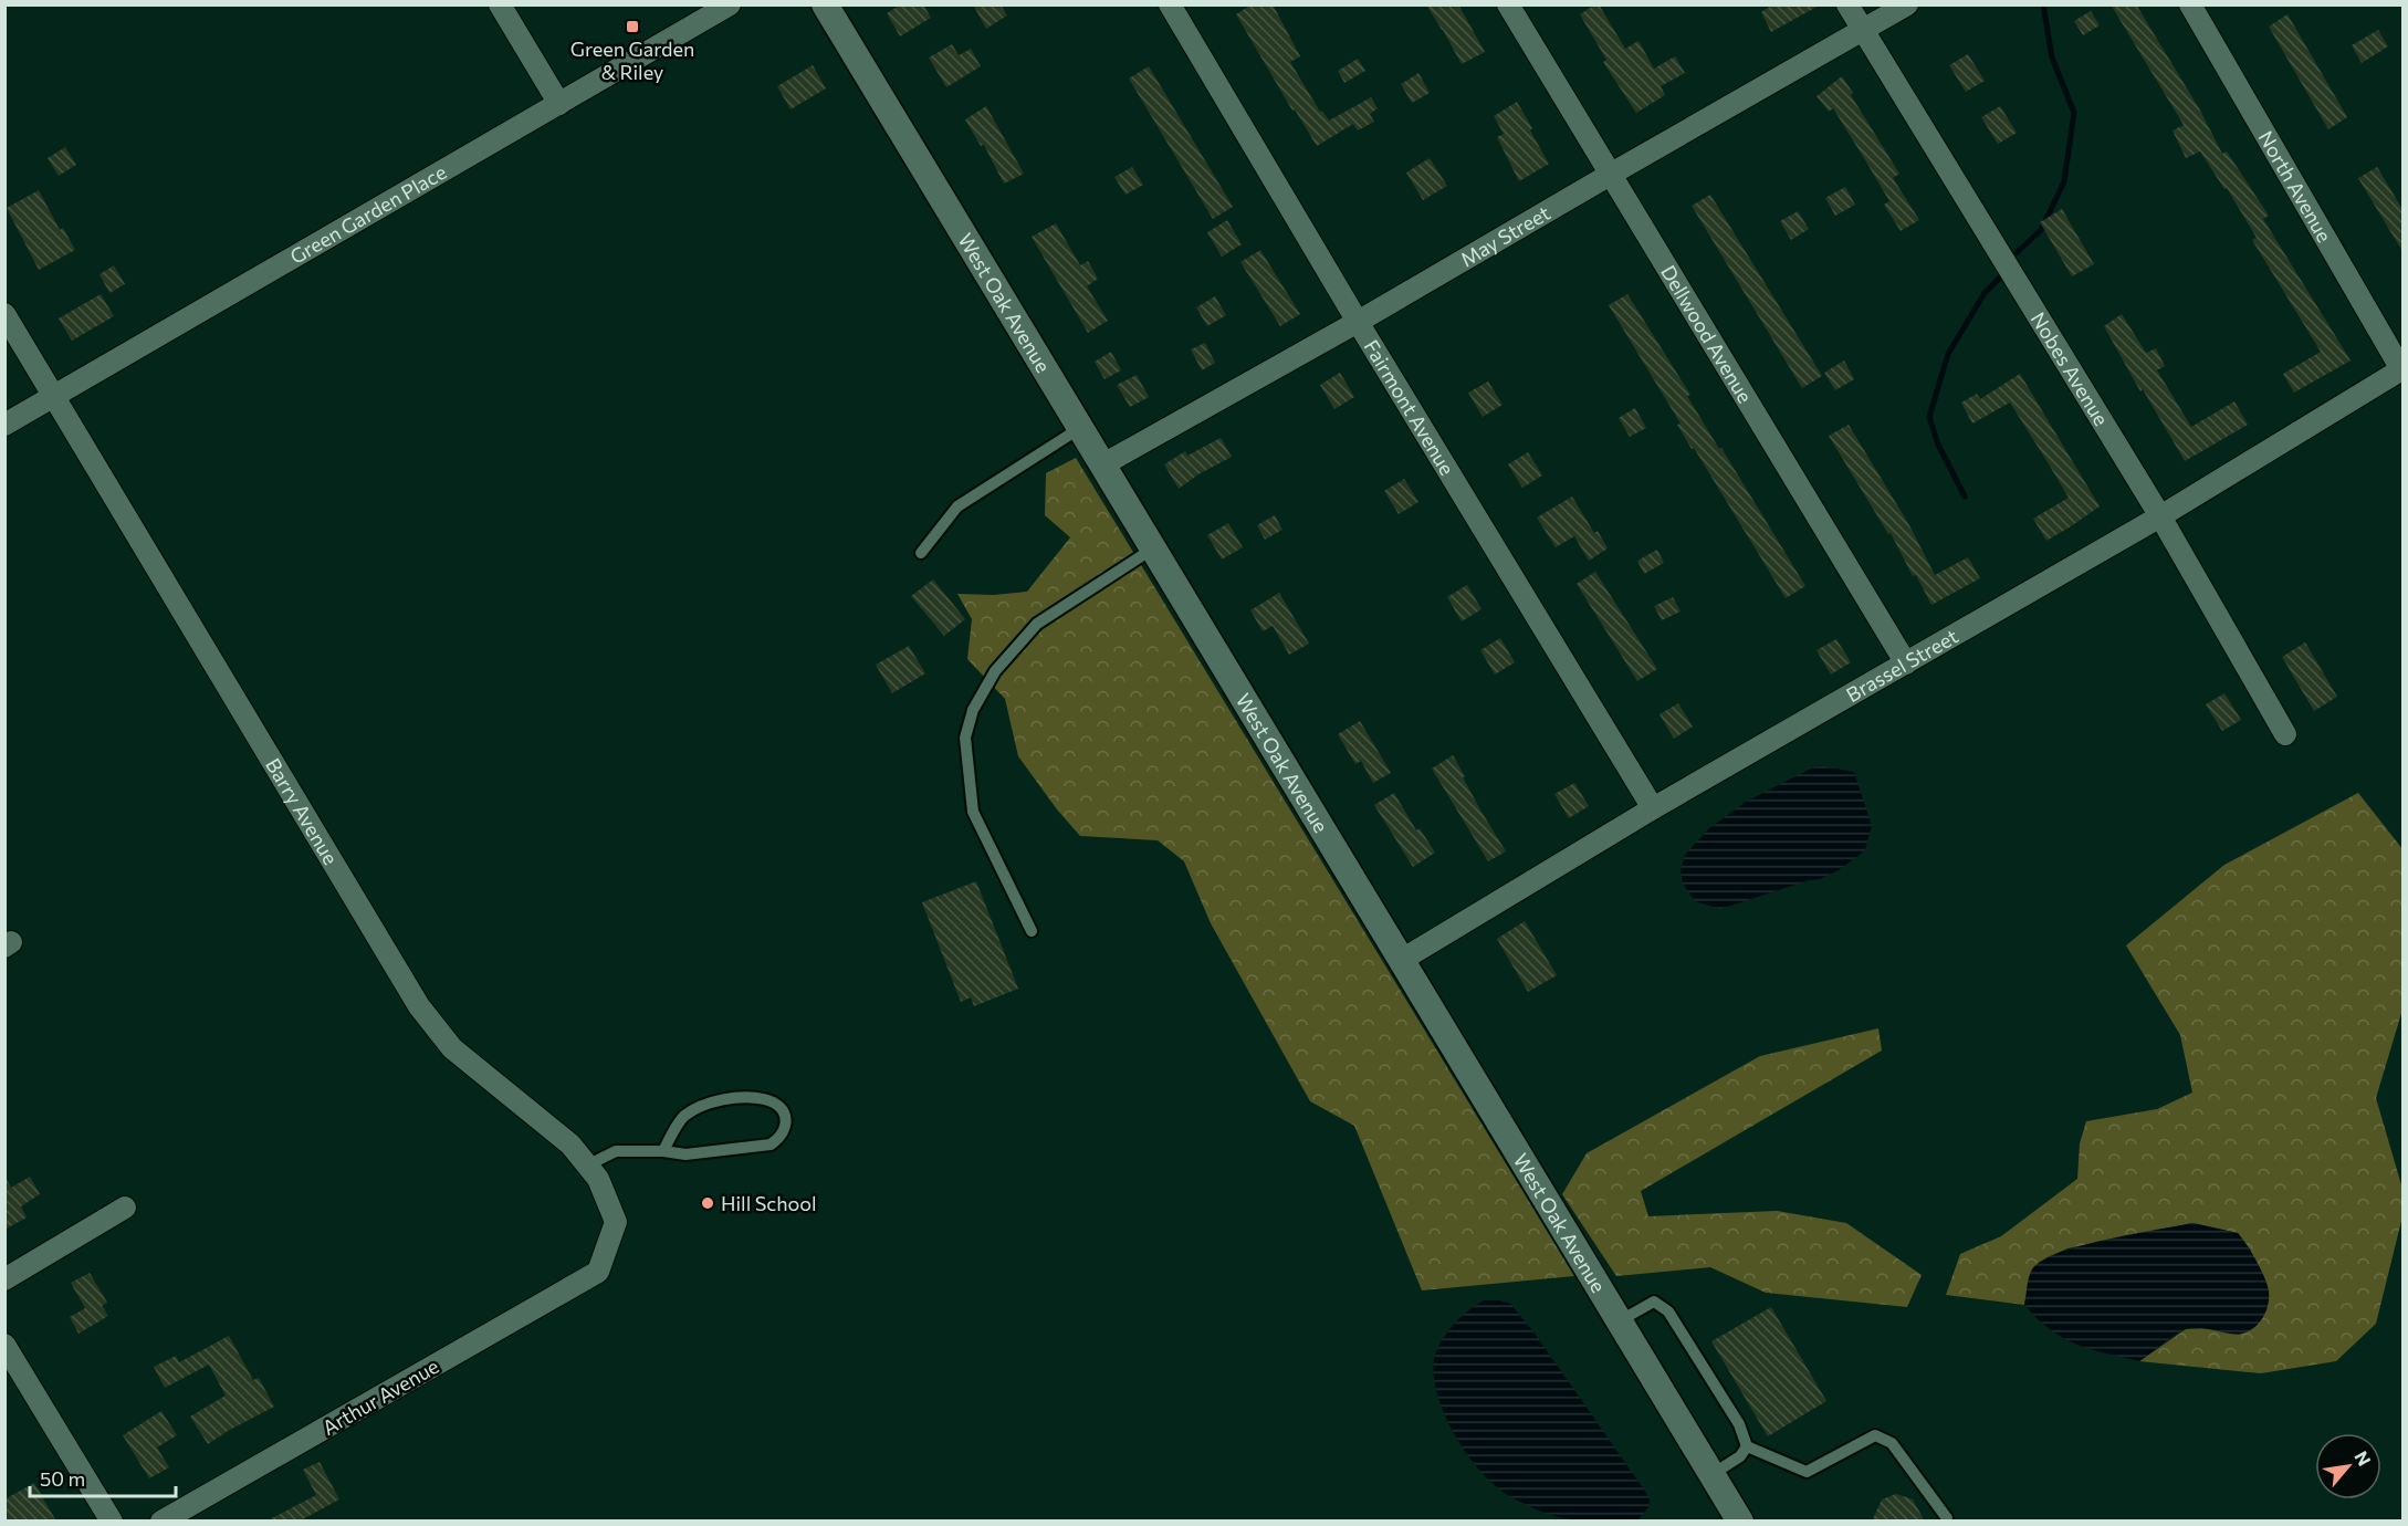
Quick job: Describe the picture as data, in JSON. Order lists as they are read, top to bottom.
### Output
{
  "streets": {
    "street": [
      "North Avenue",
      "Green Garden Place",
      "May Street",
      "West Oak Avenue",
      "Dellwood Avenue",
      "Nobes Avenue",
      "Fairmont Avenue",
      "Brassel Street",
      "Barry Avenue",
      "Arthur Avenue"
    ]
  },
  "crossings": [
    ["North Avenue", "Brassel Street"],
    ["Green Garden Place", "Barry Avenue"],
    ["May Street", "West Oak Avenue"],
    ["May Street", "Dellwood Avenue"],
    ["May Street", "Nobes Avenue"],
    ["May Street", "Fairmont Avenue"],
    ["West Oak Avenue", "Brassel Street"],
    ["Dellwood Avenue", "Brassel Street"],
    ["Nobes Avenue", "Brassel Street"],
    ["Fairmont Avenue", "Brassel Street"],
    ["Barry Avenue", "Arthur Avenue"]
  ],
  "places": {
    "transit": ["Green Garden & Riley"],
    "other": ["Hill School"]
  },
  "scale_bar": "50 m",
  "north": "top right"
}
